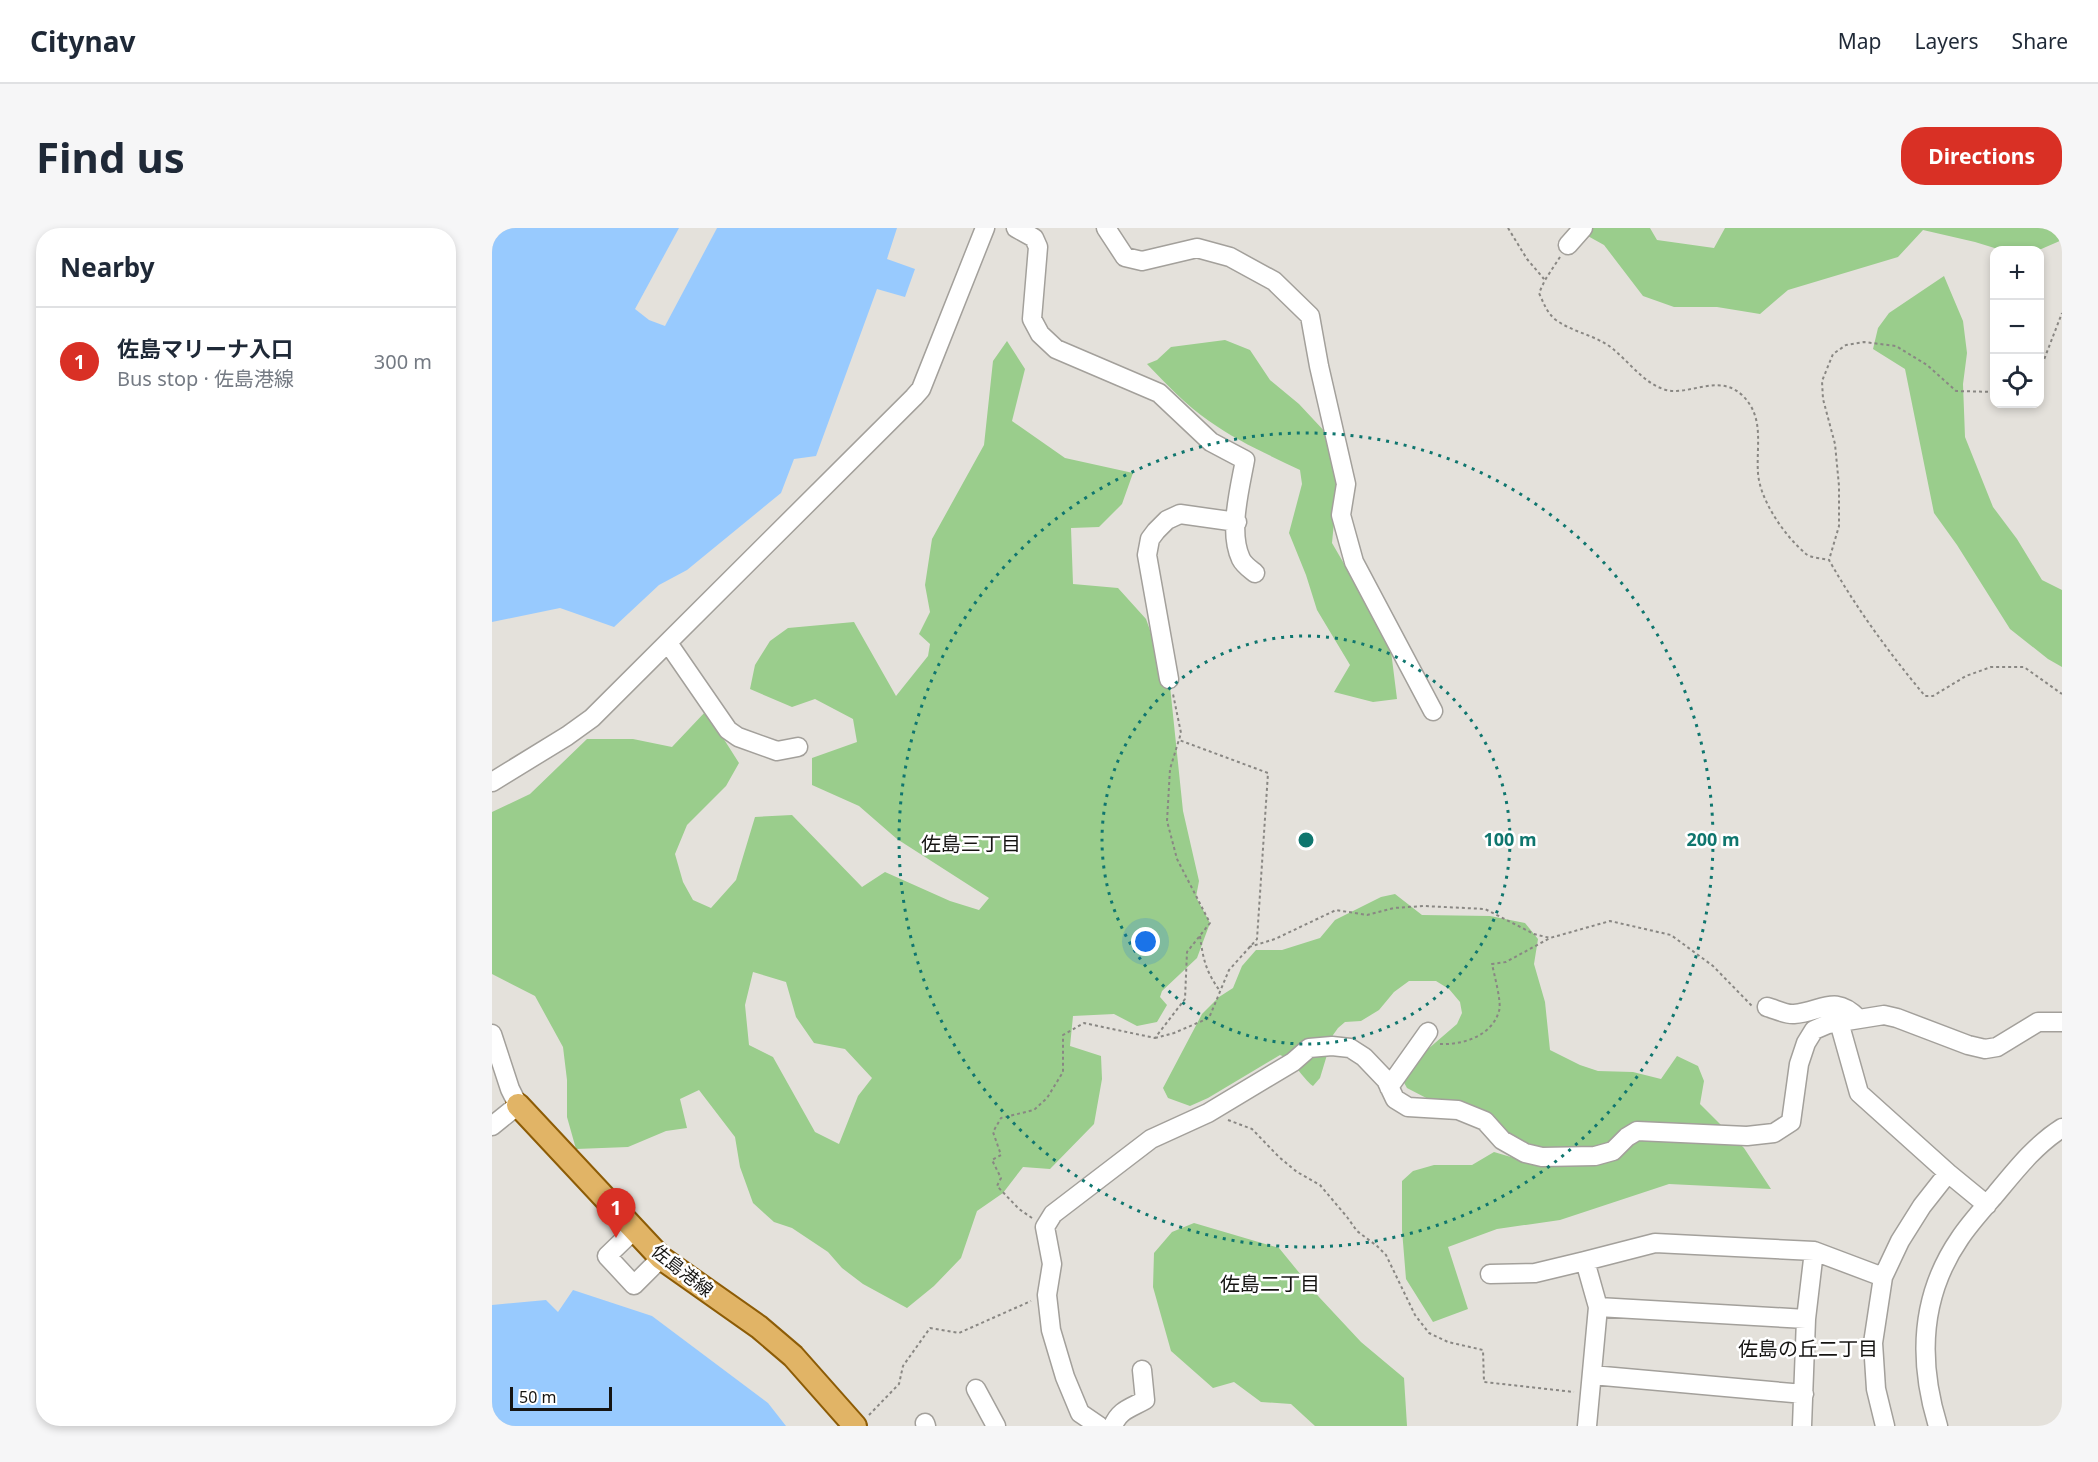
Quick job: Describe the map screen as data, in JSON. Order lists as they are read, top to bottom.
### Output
{
  "streets": {
    "main road": ["佐島港線"]
  },
  "districts": ["佐島三丁目", "佐島二丁目", "佐島の丘二丁目"],
  "scale_bar": "50 m",
  "page": {
    "header": "Citynav",
    "nav": ["Map", "Layers", "Share"],
    "buttons": "Directions",
    "title": "Find us",
    "heading": "Nearby",
    "map_buttons": ["+", "−"],
    "list": [
      {
        "mark": "1",
        "name": "佐島マリーナ入口",
        "note": "Bus stop · 佐島港線",
        "value": "300 m"
      }
    ],
    "pins": "1",
    "scale": "50 m"
  },
  "rings": ["100 m", "200 m"]
}
